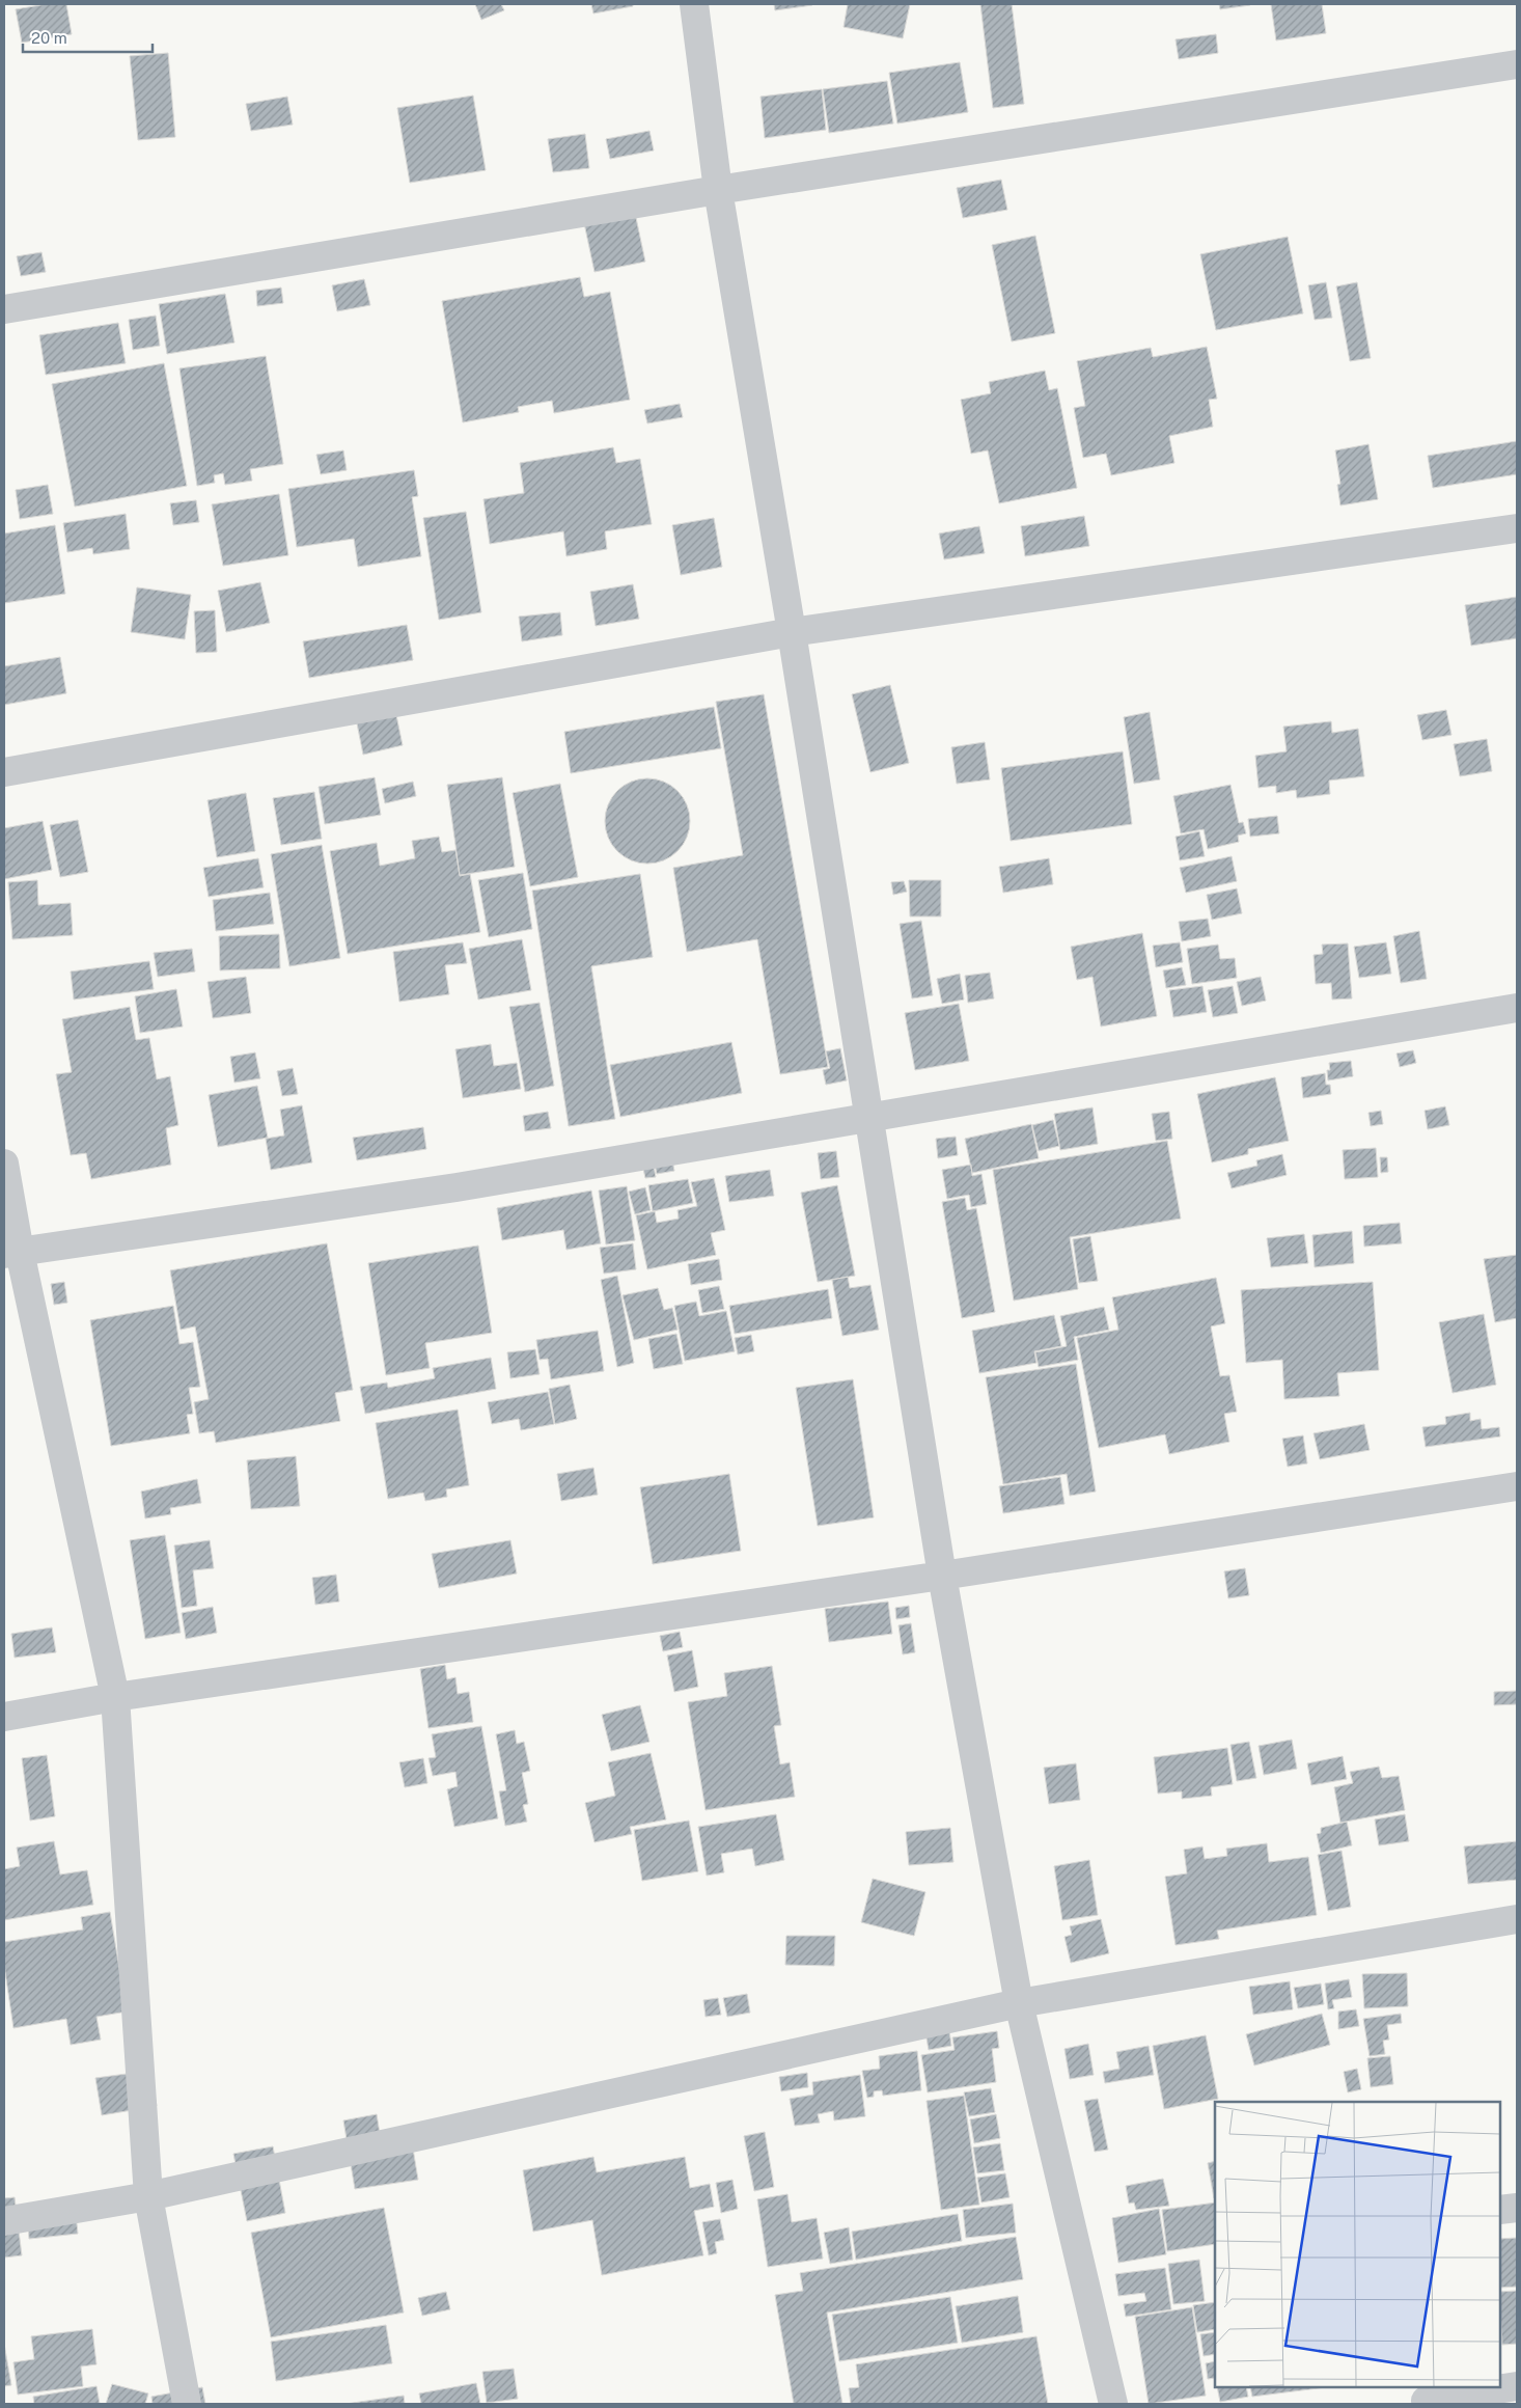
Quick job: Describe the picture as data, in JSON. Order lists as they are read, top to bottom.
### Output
{
  "scale_bar": "20 m"
}
